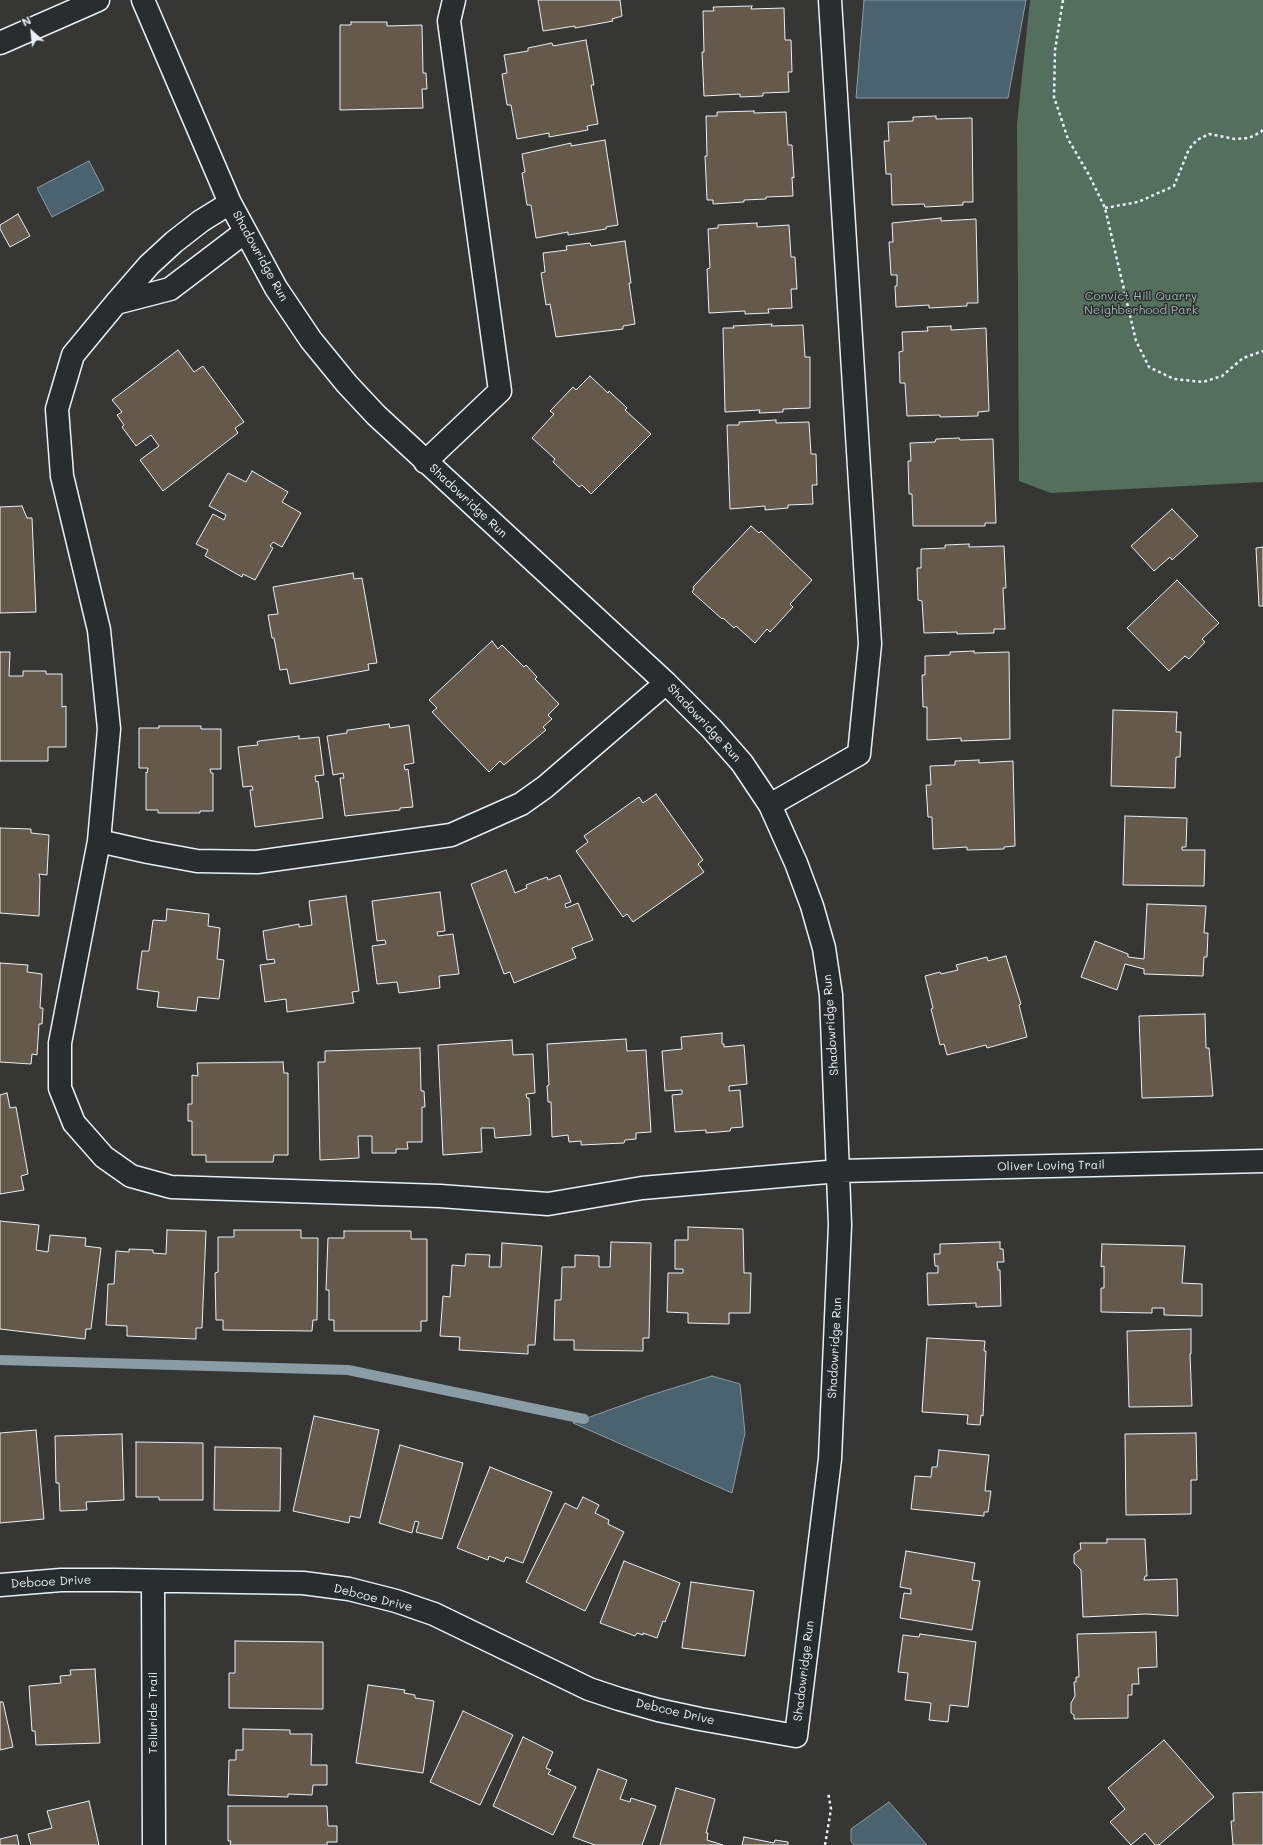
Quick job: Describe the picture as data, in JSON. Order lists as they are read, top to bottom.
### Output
{
  "streets": {
    "street": [
      "Shadowridge Run",
      "Oliver Loving Trail",
      "Debcoe Drive",
      "Telluride Trail"
    ]
  },
  "crossings": [
    ["Shadowridge Run", "Oliver Loving Trail"],
    ["Shadowridge Run", "Debcoe Drive"],
    ["Debcoe Drive", "Telluride Trail"]
  ],
  "parks": ["Convict Hill Quarry Neighborhood Park"],
  "north": "top left"
}
